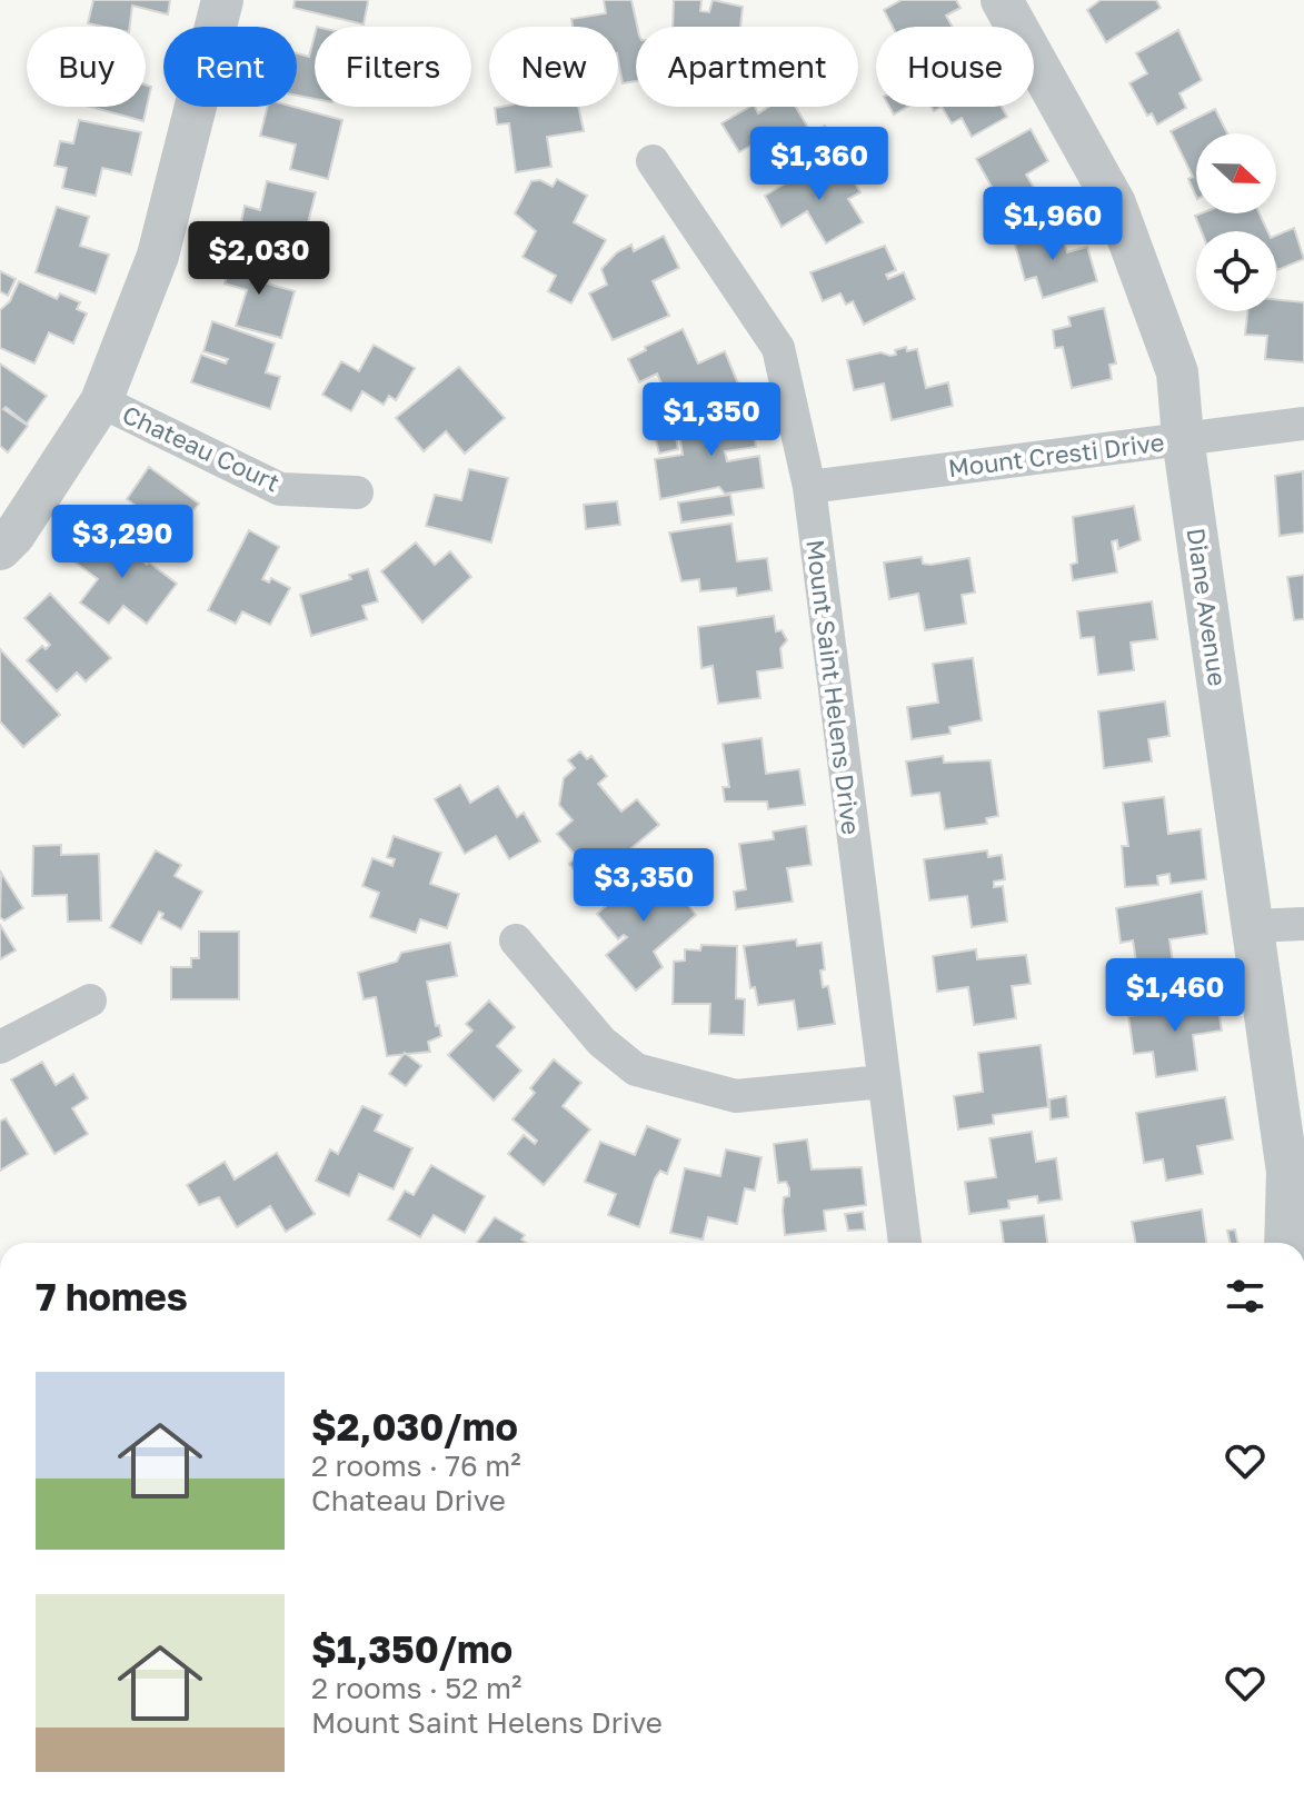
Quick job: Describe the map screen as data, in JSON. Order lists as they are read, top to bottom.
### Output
{
  "streets": {
    "street": [
      "Chateau Court",
      "Mount Cresti Drive",
      "Diane Avenue",
      "Mount Saint Helens Drive"
    ]
  },
  "crossings": [
    ["Mount Cresti Drive", "Diane Avenue"],
    ["Mount Cresti Drive", "Mount Saint Helens Drive"]
  ],
  "north": "right",
  "page": {
    "chip": [
      "Buy",
      "Rent",
      "Filters",
      "New",
      "Apartment",
      "House"
    ],
    "price": [
      "$1,360",
      "$1,960",
      "$2,030",
      "$1,350",
      "$3,290",
      "$3,350",
      "$1,460"
    ],
    "heading": "7 homes",
    "list": [
      {
        "name": "$2,030/mo",
        "note": "2 rooms · 76 m² · Chateau Drive"
      },
      {
        "name": "$1,350/mo",
        "note": "2 rooms · 52 m² · Mount Saint Helens Drive"
      }
    ]
  }
}
